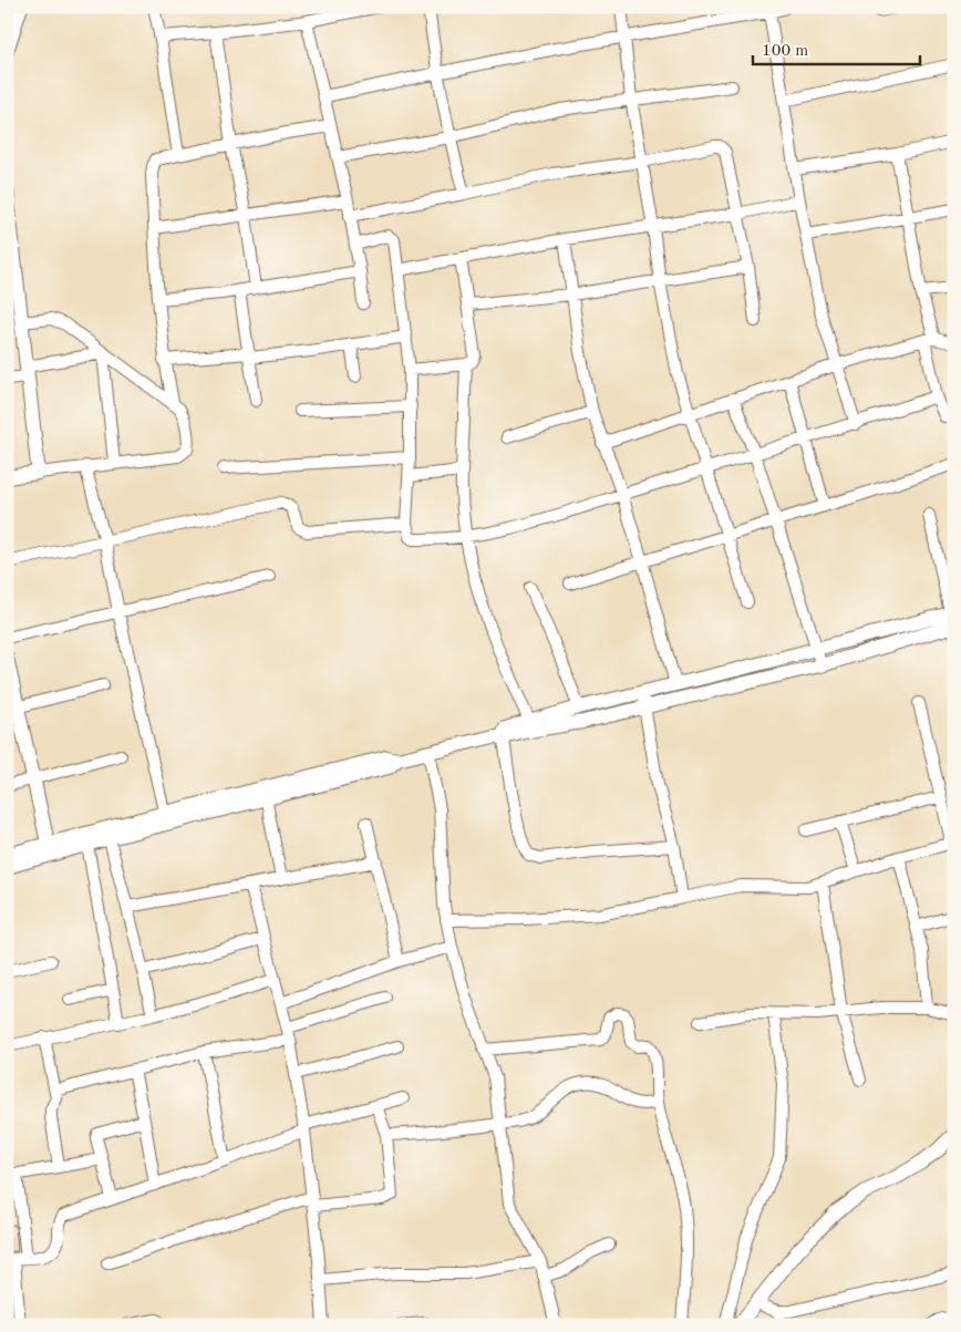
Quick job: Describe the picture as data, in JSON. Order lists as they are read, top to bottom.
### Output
{
  "scale_bar": "100 m"
}
